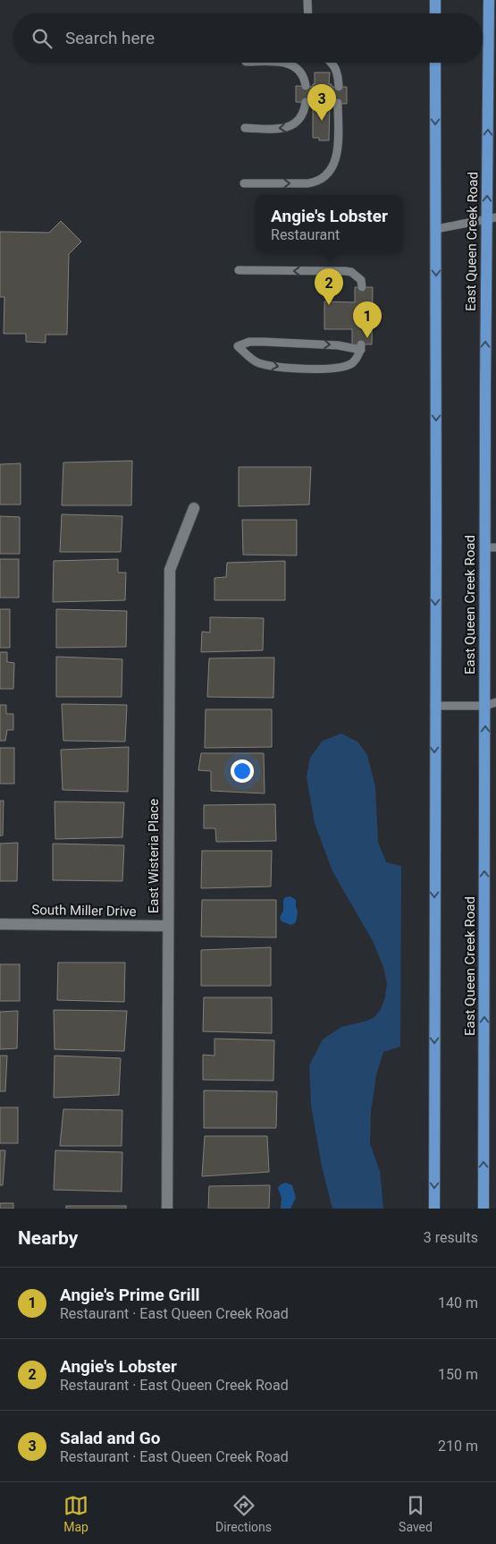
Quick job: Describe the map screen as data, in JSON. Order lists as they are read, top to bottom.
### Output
{
  "streets": {
    "main road": ["East Queen Creek Road"],
    "street": ["East Wisteria Place", "South Miller Drive"]
  },
  "crossings": [
    ["East Wisteria Place", "South Miller Drive"]
  ],
  "page": {
    "search": "Search here",
    "pins": ["3", "2", "1"],
    "popup": ["Angie's Lobster", "Restaurant"],
    "heading": ["Nearby", "3 results"],
    "list": [
      {
        "mark": "1",
        "name": "Angie's Prime Grill",
        "note": "Restaurant · East Queen Creek Road",
        "value": "140 m"
      },
      {
        "mark": "2",
        "name": "Angie's Lobster",
        "note": "Restaurant · East Queen Creek Road",
        "value": "150 m"
      },
      {
        "mark": "3",
        "name": "Salad and Go",
        "note": "Restaurant · East Queen Creek Road",
        "value": "210 m"
      }
    ],
    "nav": ["Map", "Directions", "Saved"]
  }
}
